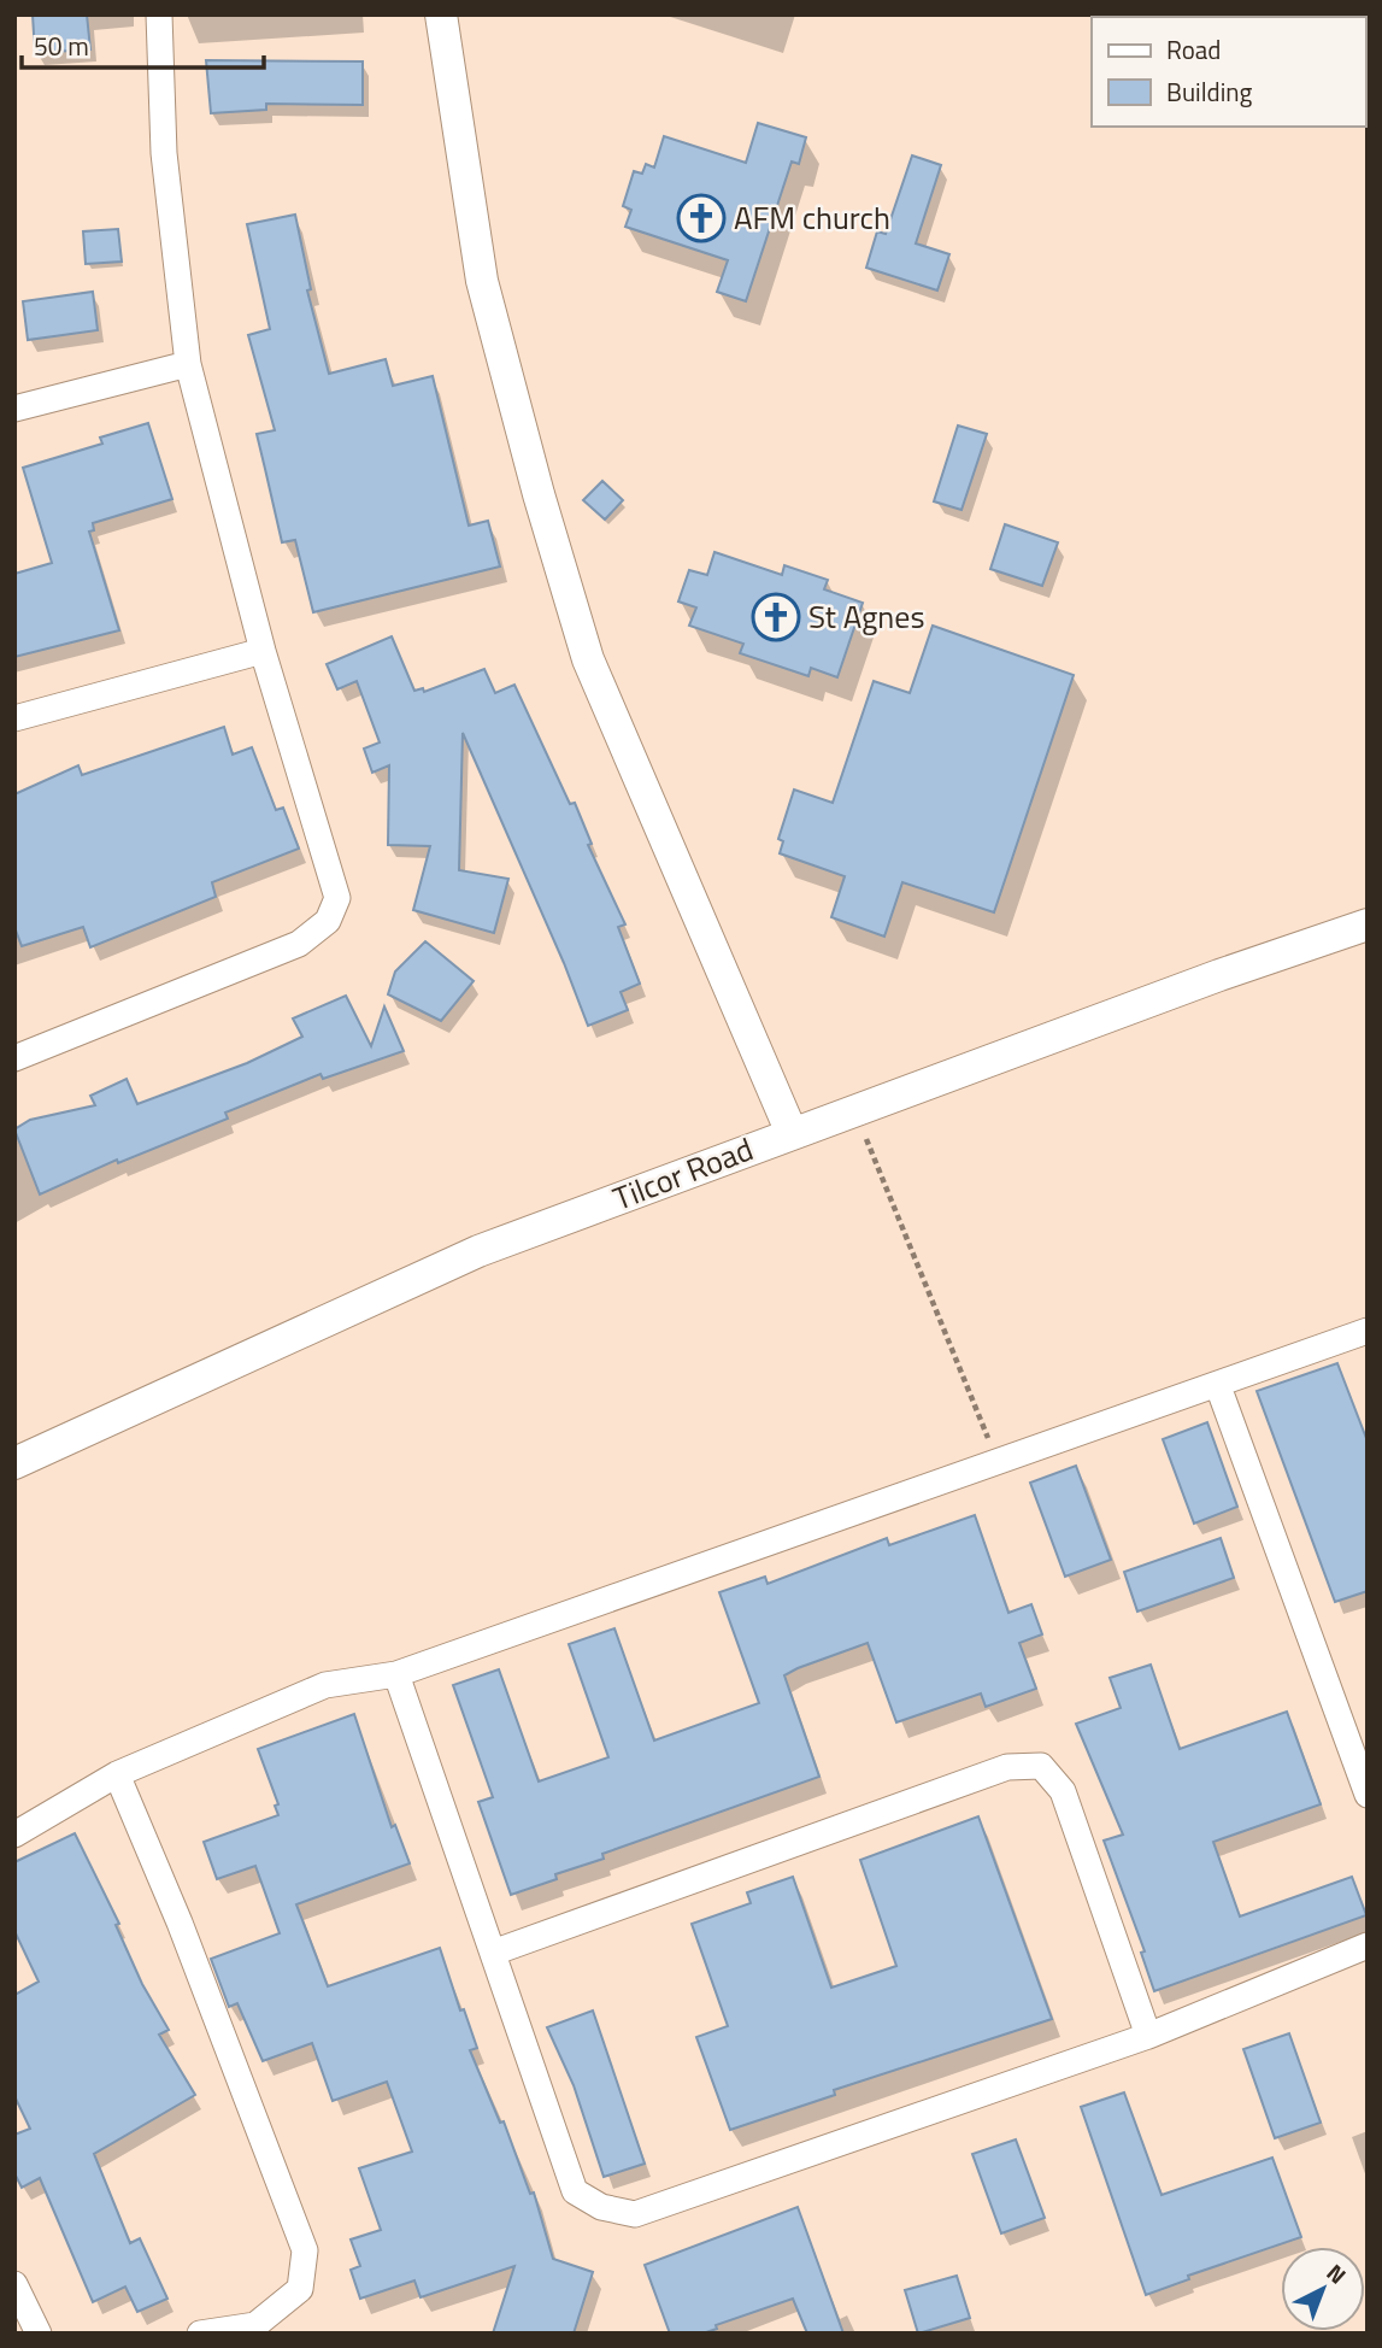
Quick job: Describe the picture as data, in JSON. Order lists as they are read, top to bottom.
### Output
{
  "streets": {
    "street": ["Tilcor Road"]
  },
  "places": {
    "church": ["AFM church", "St Agnes"]
  },
  "legend": ["Road", "Building"],
  "scale_bar": "50 m",
  "north": "top right"
}
